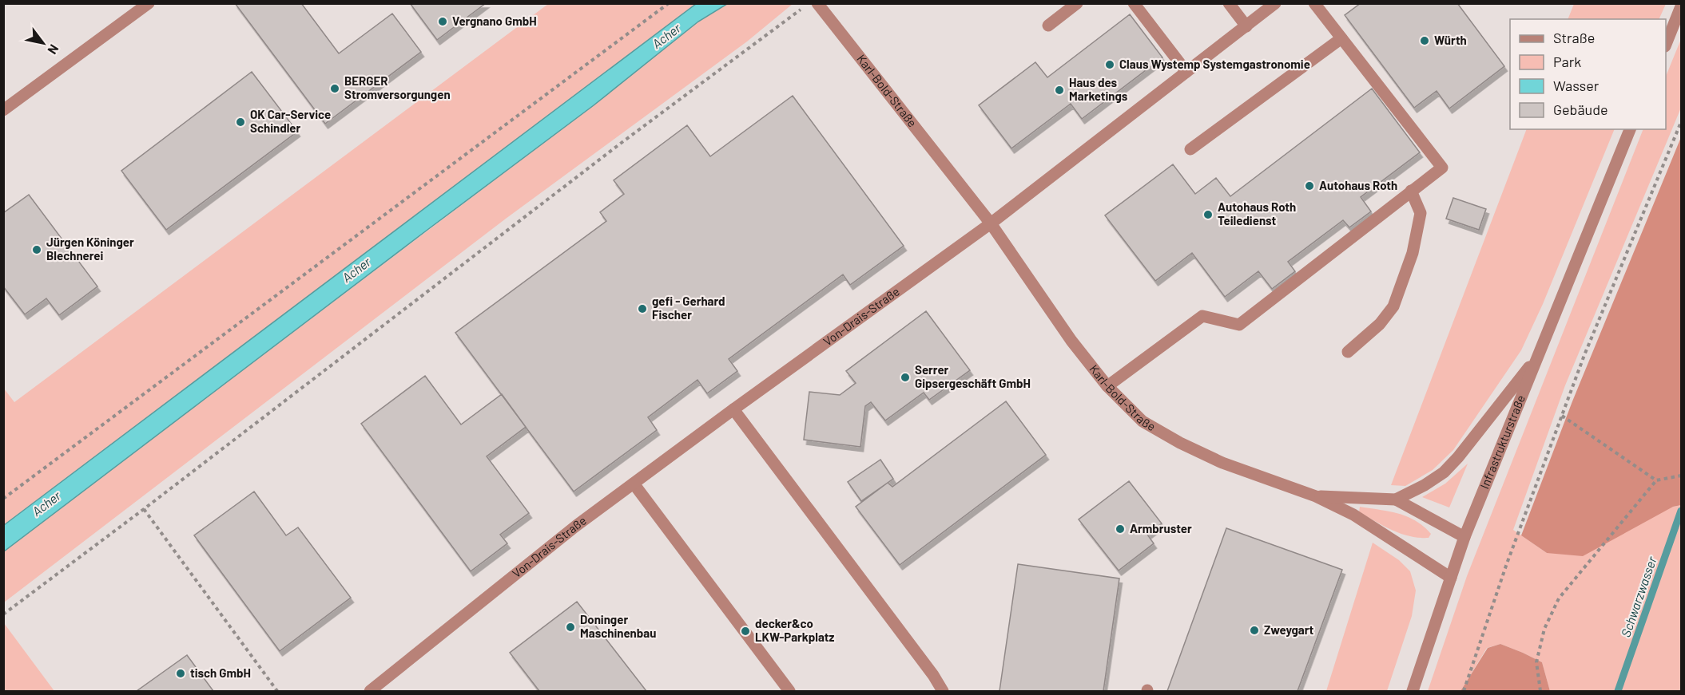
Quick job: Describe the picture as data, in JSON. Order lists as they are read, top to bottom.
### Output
{
  "streets": {
    "street": ["Karl-Bold-Straße", "Von-Drais-Straße", "Infrastrukturstraße"]
  },
  "crossings": [
    ["Karl-Bold-Straße", "Von-Drais-Straße"]
  ],
  "water": ["Acher", "Schwarzwasser"],
  "places": [
    "Vergnano GmbH",
    "Würth",
    "Claus Wystemp Systemgastronomie",
    "BERGER Stromversorgungen",
    "Haus des Marketings",
    "OK Car-Service Schindler",
    "Autohaus Roth",
    "Autohaus Roth Teiledienst",
    "Jürgen Köninger Blechnerei",
    "gefi - Gerhard Fischer",
    "Serrer Gipsergeschäft GmbH",
    "Armbruster",
    "Doninger Maschinenbau",
    "Zweygart",
    "decker&co LKW-Parkplatz",
    "tisch GmbH"
  ],
  "legend": [
    "Straße",
    "Park",
    "Wasser",
    "Gebäude"
  ],
  "north": "bottom right"
}
